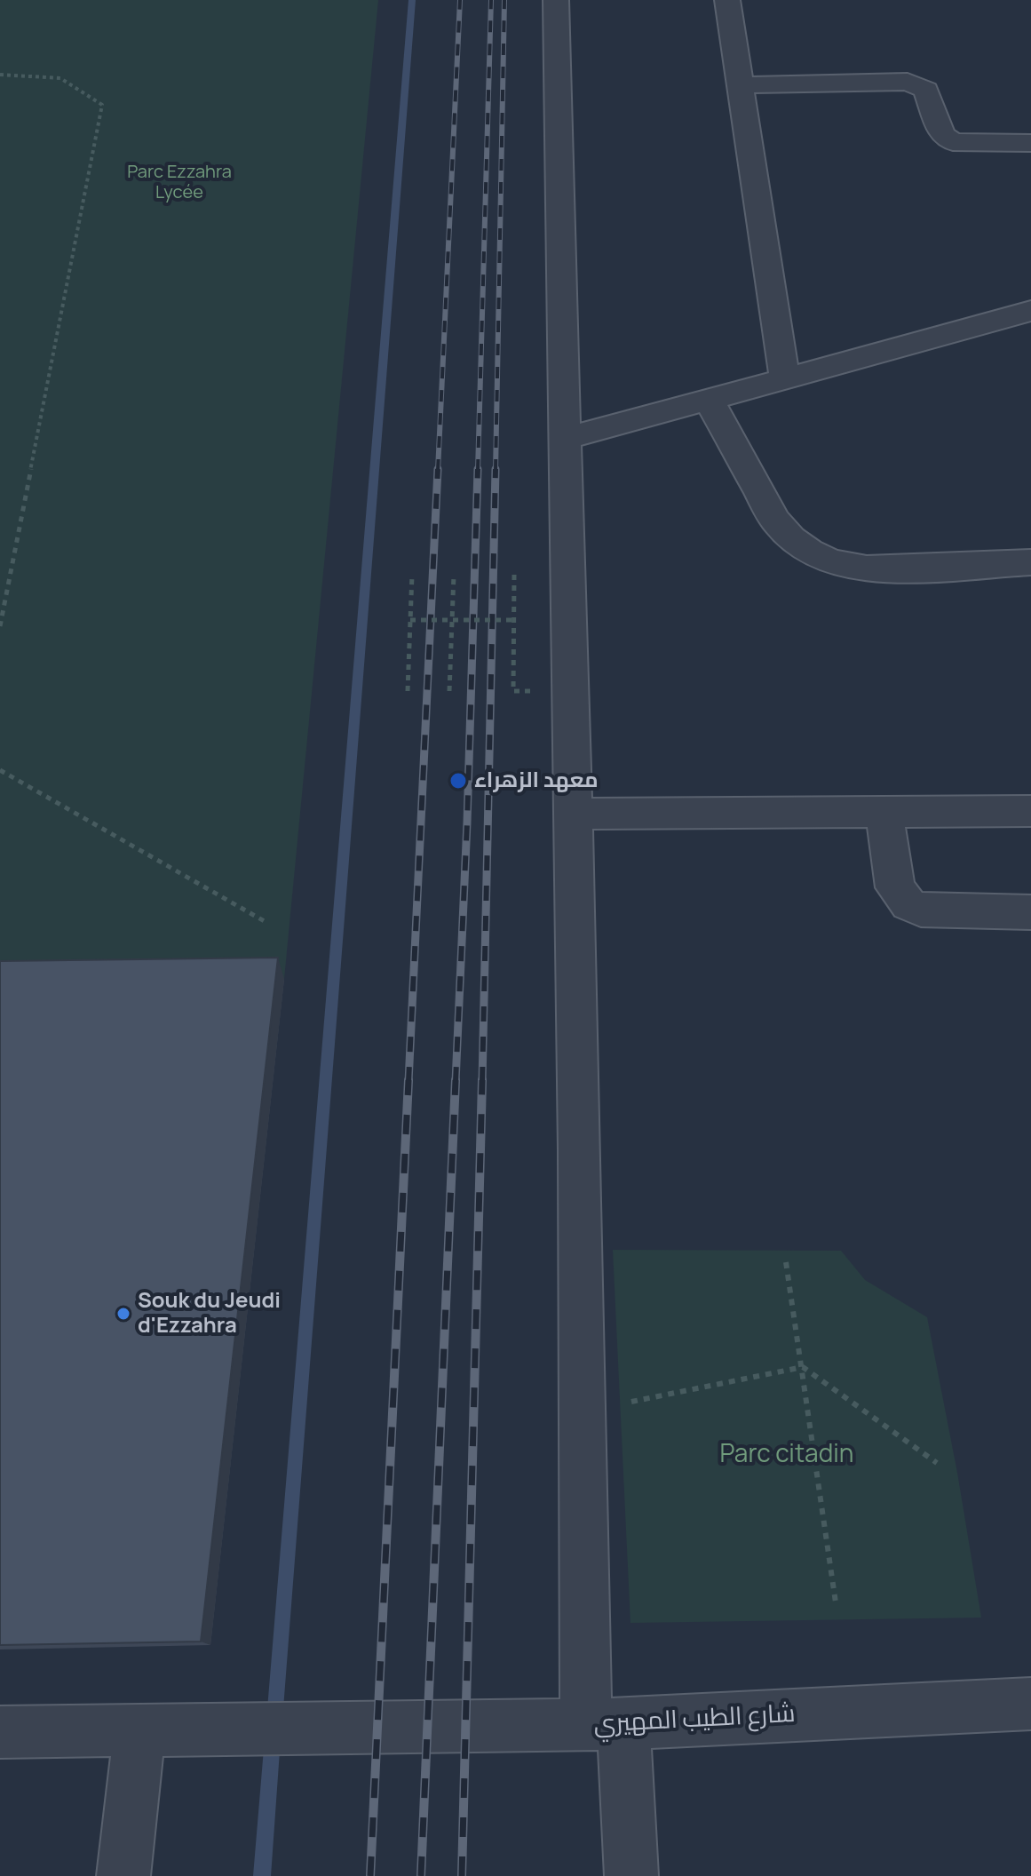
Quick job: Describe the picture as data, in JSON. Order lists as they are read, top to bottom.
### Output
{
  "streets": {
    "street": ["شارع الطيب المهيري"]
  },
  "parks": ["Parc Ezzahra Lycée", "Parc citadin"],
  "places": ["معهد الزهراء", "Souk du Jeudi d'Ezzahra"]
}
